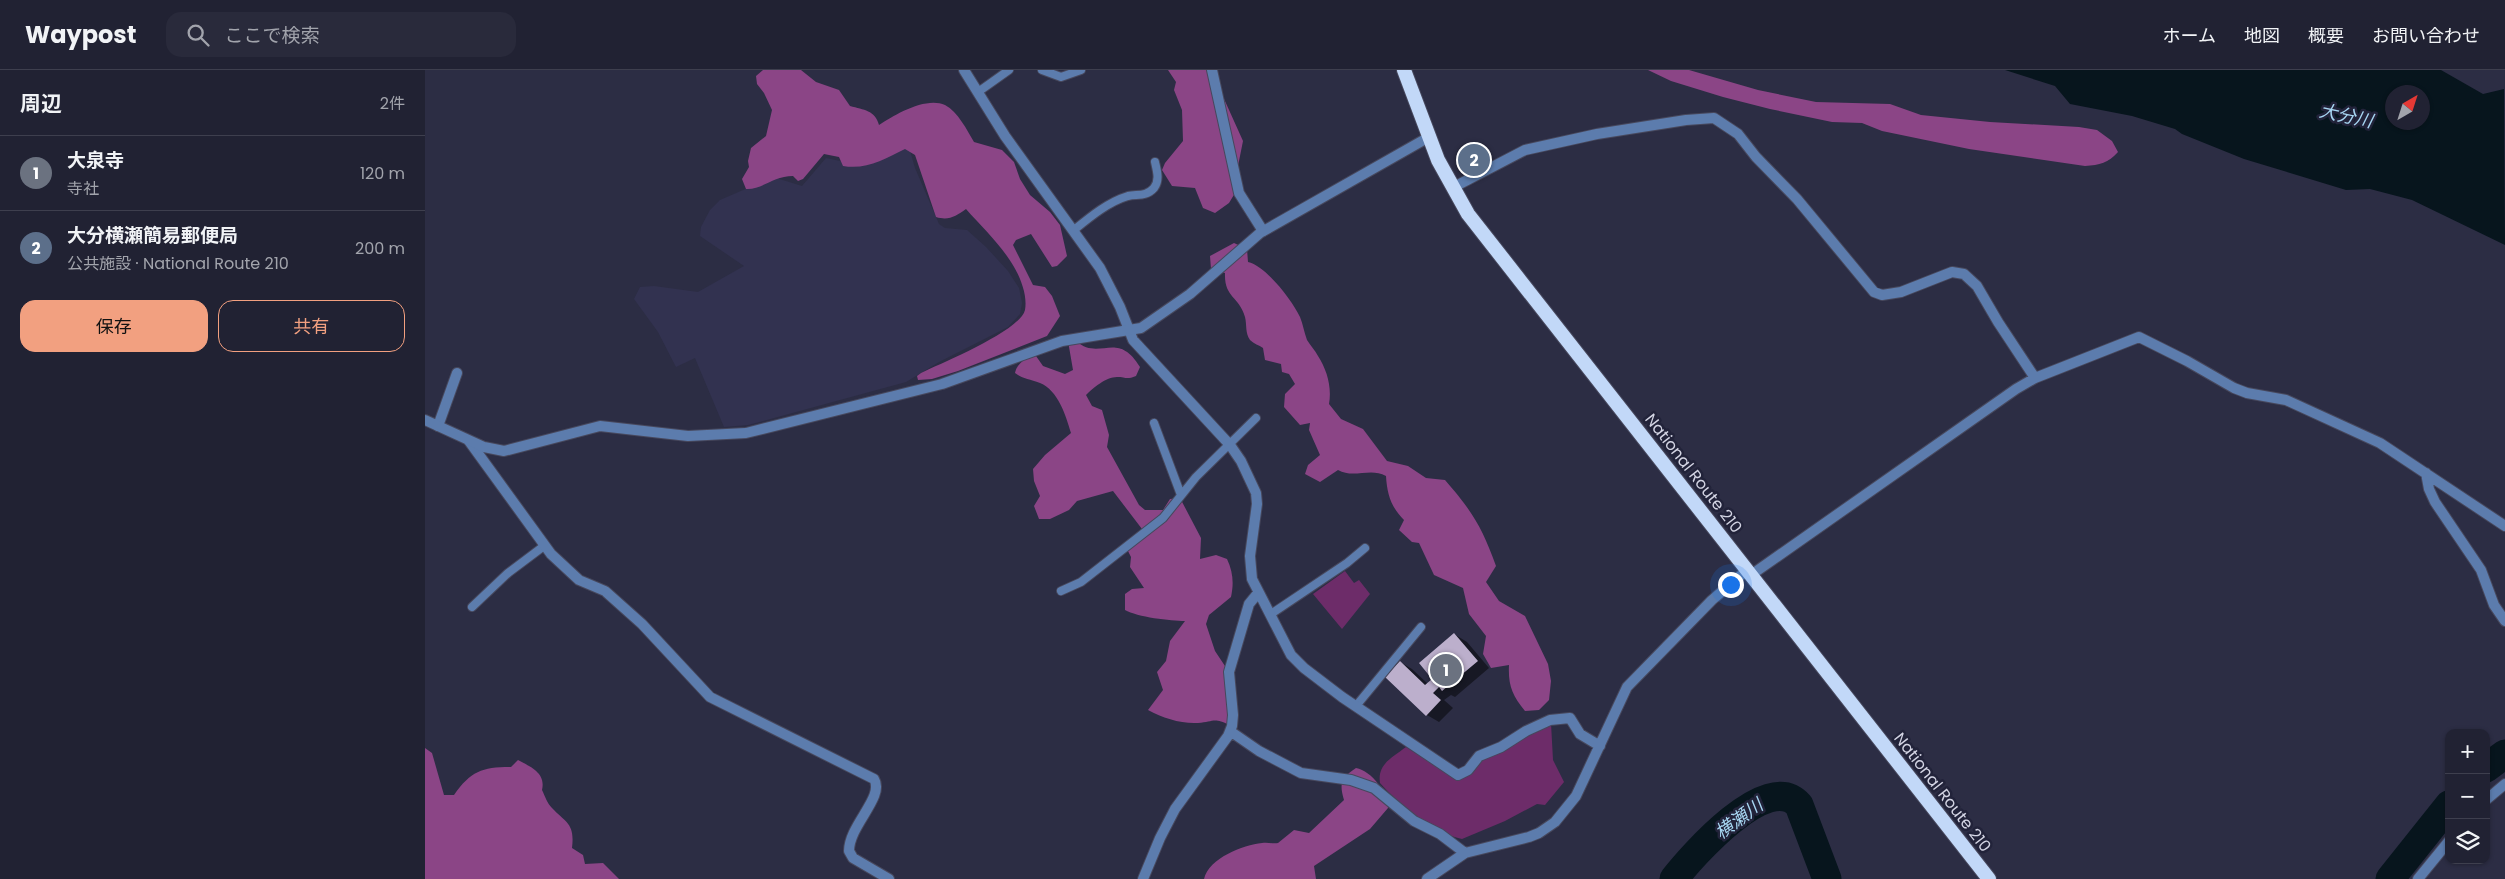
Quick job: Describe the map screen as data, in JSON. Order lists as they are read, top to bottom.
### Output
{
  "streets": {
    "highway": ["National Route 210"]
  },
  "water": ["大分川", "横瀬川"],
  "north": "top right",
  "page": {
    "header": "Waypost",
    "search": "ここで検索",
    "nav": [
      "ホーム",
      "地図",
      "概要",
      "お問い合わせ"
    ],
    "heading": ["周辺", "2件"],
    "list": [
      {
        "mark": "1",
        "name": "大泉寺",
        "note": "寺社",
        "value": "120 m"
      },
      {
        "mark": "2",
        "name": "大分横瀬簡易郵便局",
        "note": "公共施設 · National Route 210",
        "value": "200 m"
      }
    ],
    "pins": ["2", "1"],
    "buttons": ["保存", "共有"],
    "map_buttons": ["+", "−"]
  }
}
